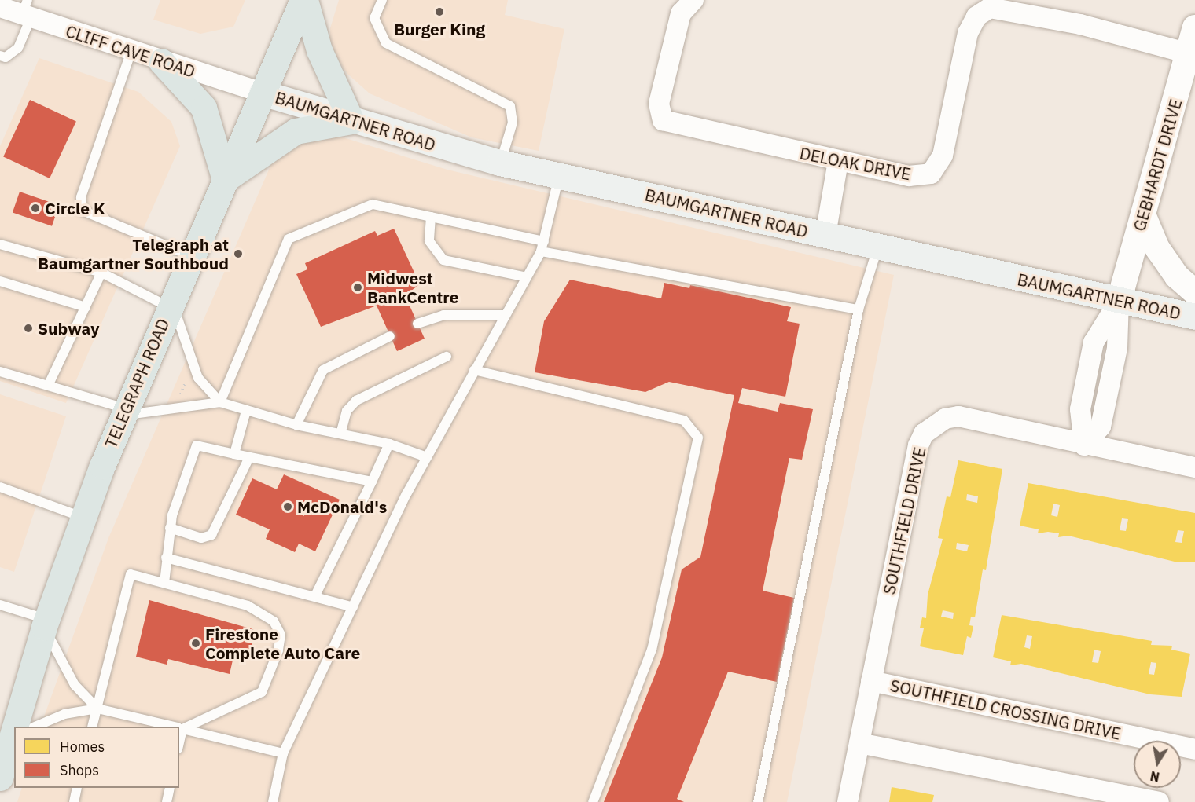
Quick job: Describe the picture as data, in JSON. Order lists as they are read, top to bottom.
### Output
{
  "streets": {
    "main road": ["BAUMGARTNER ROAD", "TELEGRAPH ROAD"],
    "street": [
      "CLIFF CAVE ROAD",
      "DELOAK DRIVE",
      "GEBHARDT DRIVE",
      "SOUTHFIELD DRIVE",
      "SOUTHFIELD CROSSING DRIVE"
    ]
  },
  "crossings": [
    ["CLIFF CAVE ROAD", "BAUMGARTNER ROAD"],
    ["CLIFF CAVE ROAD", "TELEGRAPH ROAD"],
    ["BAUMGARTNER ROAD", "GEBHARDT DRIVE"],
    ["BAUMGARTNER ROAD", "TELEGRAPH ROAD"],
    ["DELOAK DRIVE", "GEBHARDT DRIVE"],
    ["SOUTHFIELD DRIVE", "SOUTHFIELD CROSSING DRIVE"]
  ],
  "places": [
    "Burger King",
    "Circle K",
    "Telegraph at Baumgartner Southboud",
    "Midwest BankCentre",
    "Subway",
    "McDonald's",
    "Firestone Complete Auto Care"
  ],
  "legend": ["Homes", "Shops"],
  "north": "bottom"
}
